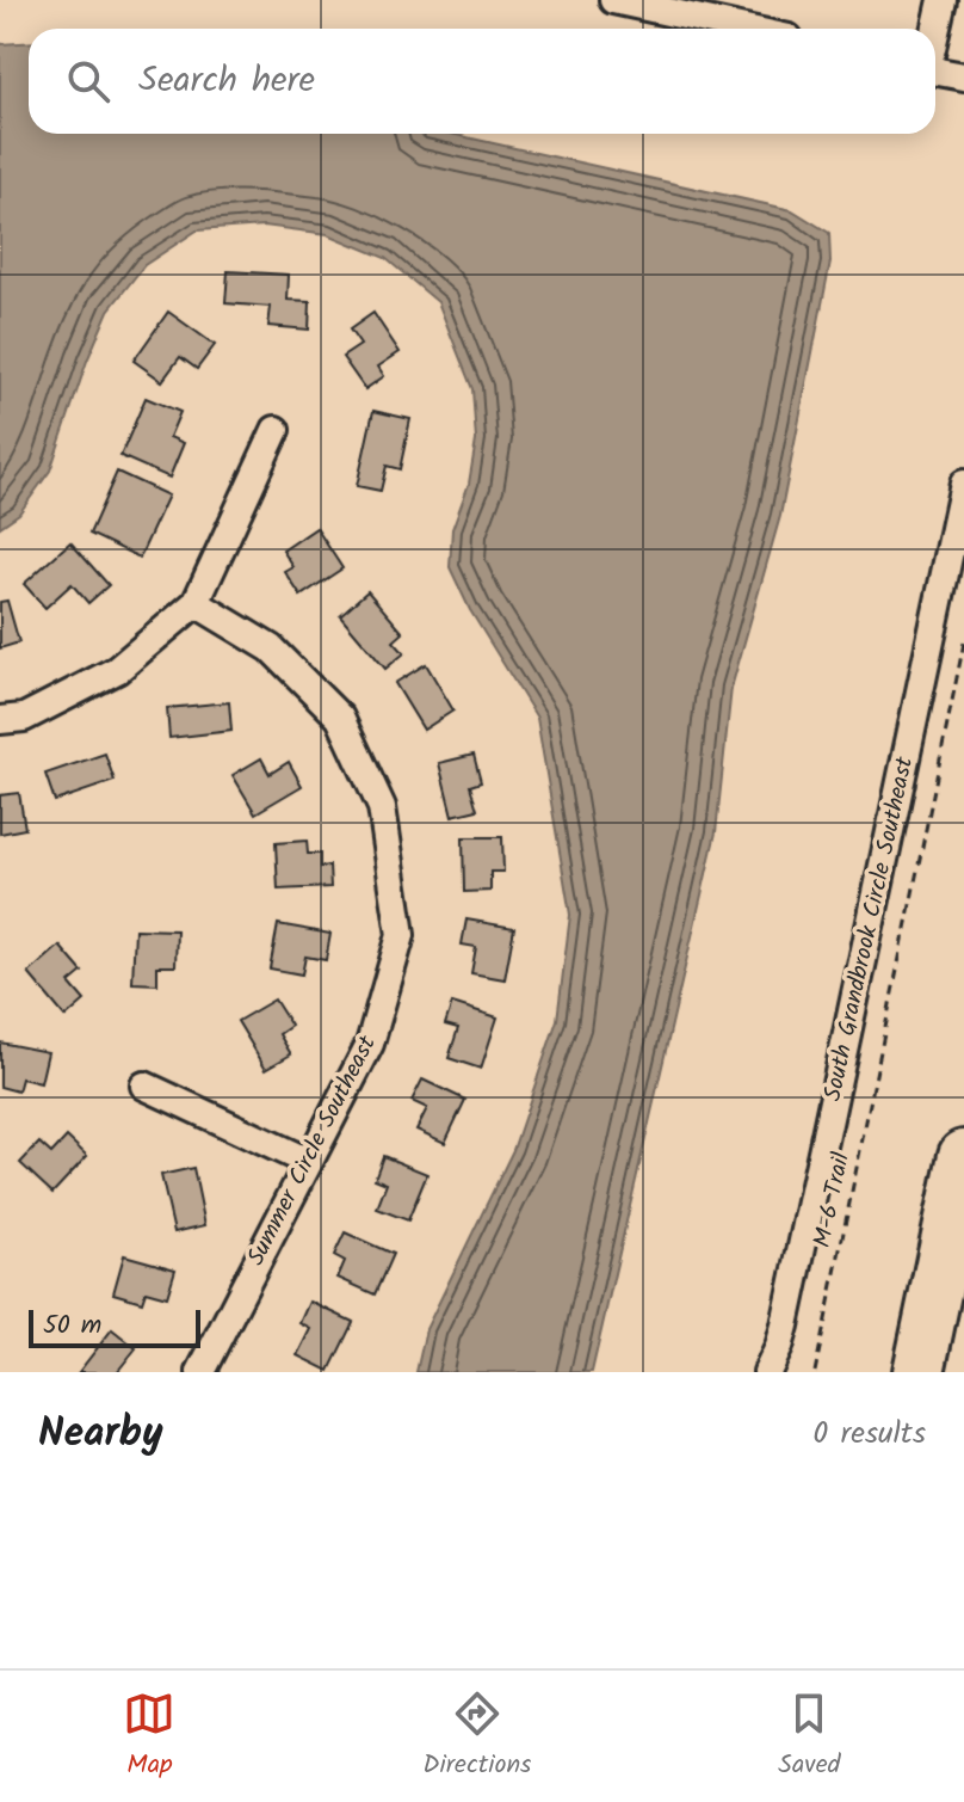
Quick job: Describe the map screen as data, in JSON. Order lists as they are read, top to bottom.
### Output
{
  "streets": {
    "street": ["South Grandbrook Circle Southeast", "Summer Circle Southeast"],
    "path": ["M-6 Trail"]
  },
  "scale_bar": "50 m",
  "page": {
    "search": "Search here",
    "scale": "50 m",
    "heading": ["Nearby", "0 results"],
    "nav": ["Map", "Directions", "Saved"]
  }
}
